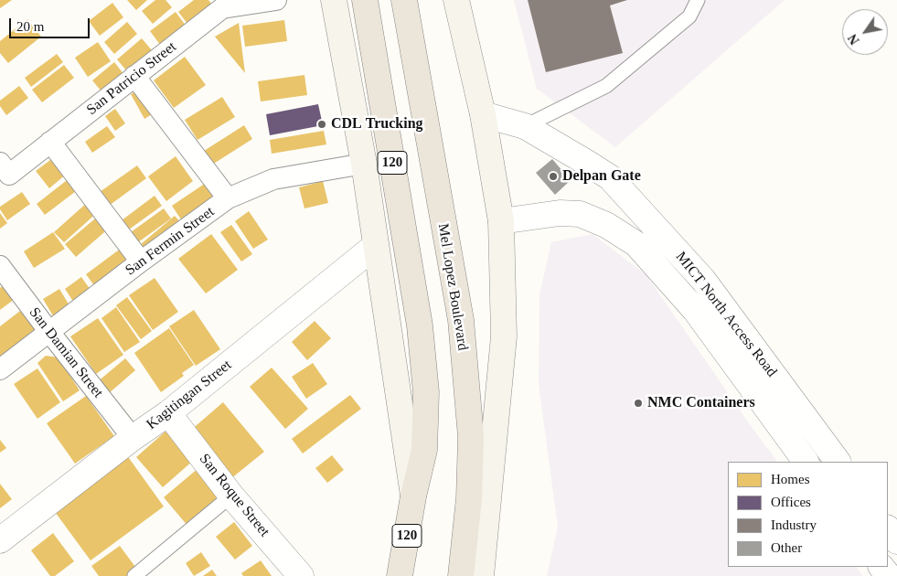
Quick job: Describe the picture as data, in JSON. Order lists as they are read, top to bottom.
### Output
{
  "streets": {
    "highway": ["120", "Mel Lopez Boulevard"],
    "street": [
      "San Patricio Street",
      "San Fermin Street",
      "MICT North Access Road",
      "San Damian Street",
      "Kagitingan Street",
      "San Roque Street"
    ]
  },
  "crossings": [
    ["120", "San Fermin Street"],
    ["120", "Kagitingan Street"],
    ["San Fermin Street", "San Damian Street"],
    ["San Damian Street", "Kagitingan Street"],
    ["Kagitingan Street", "San Roque Street"]
  ],
  "places": ["CDL Trucking", "Delpan Gate", "NMC Containers"],
  "legend": [
    "Homes",
    "Offices",
    "Industry",
    "Other"
  ],
  "scale_bar": "20 m",
  "north": "bottom left"
}
